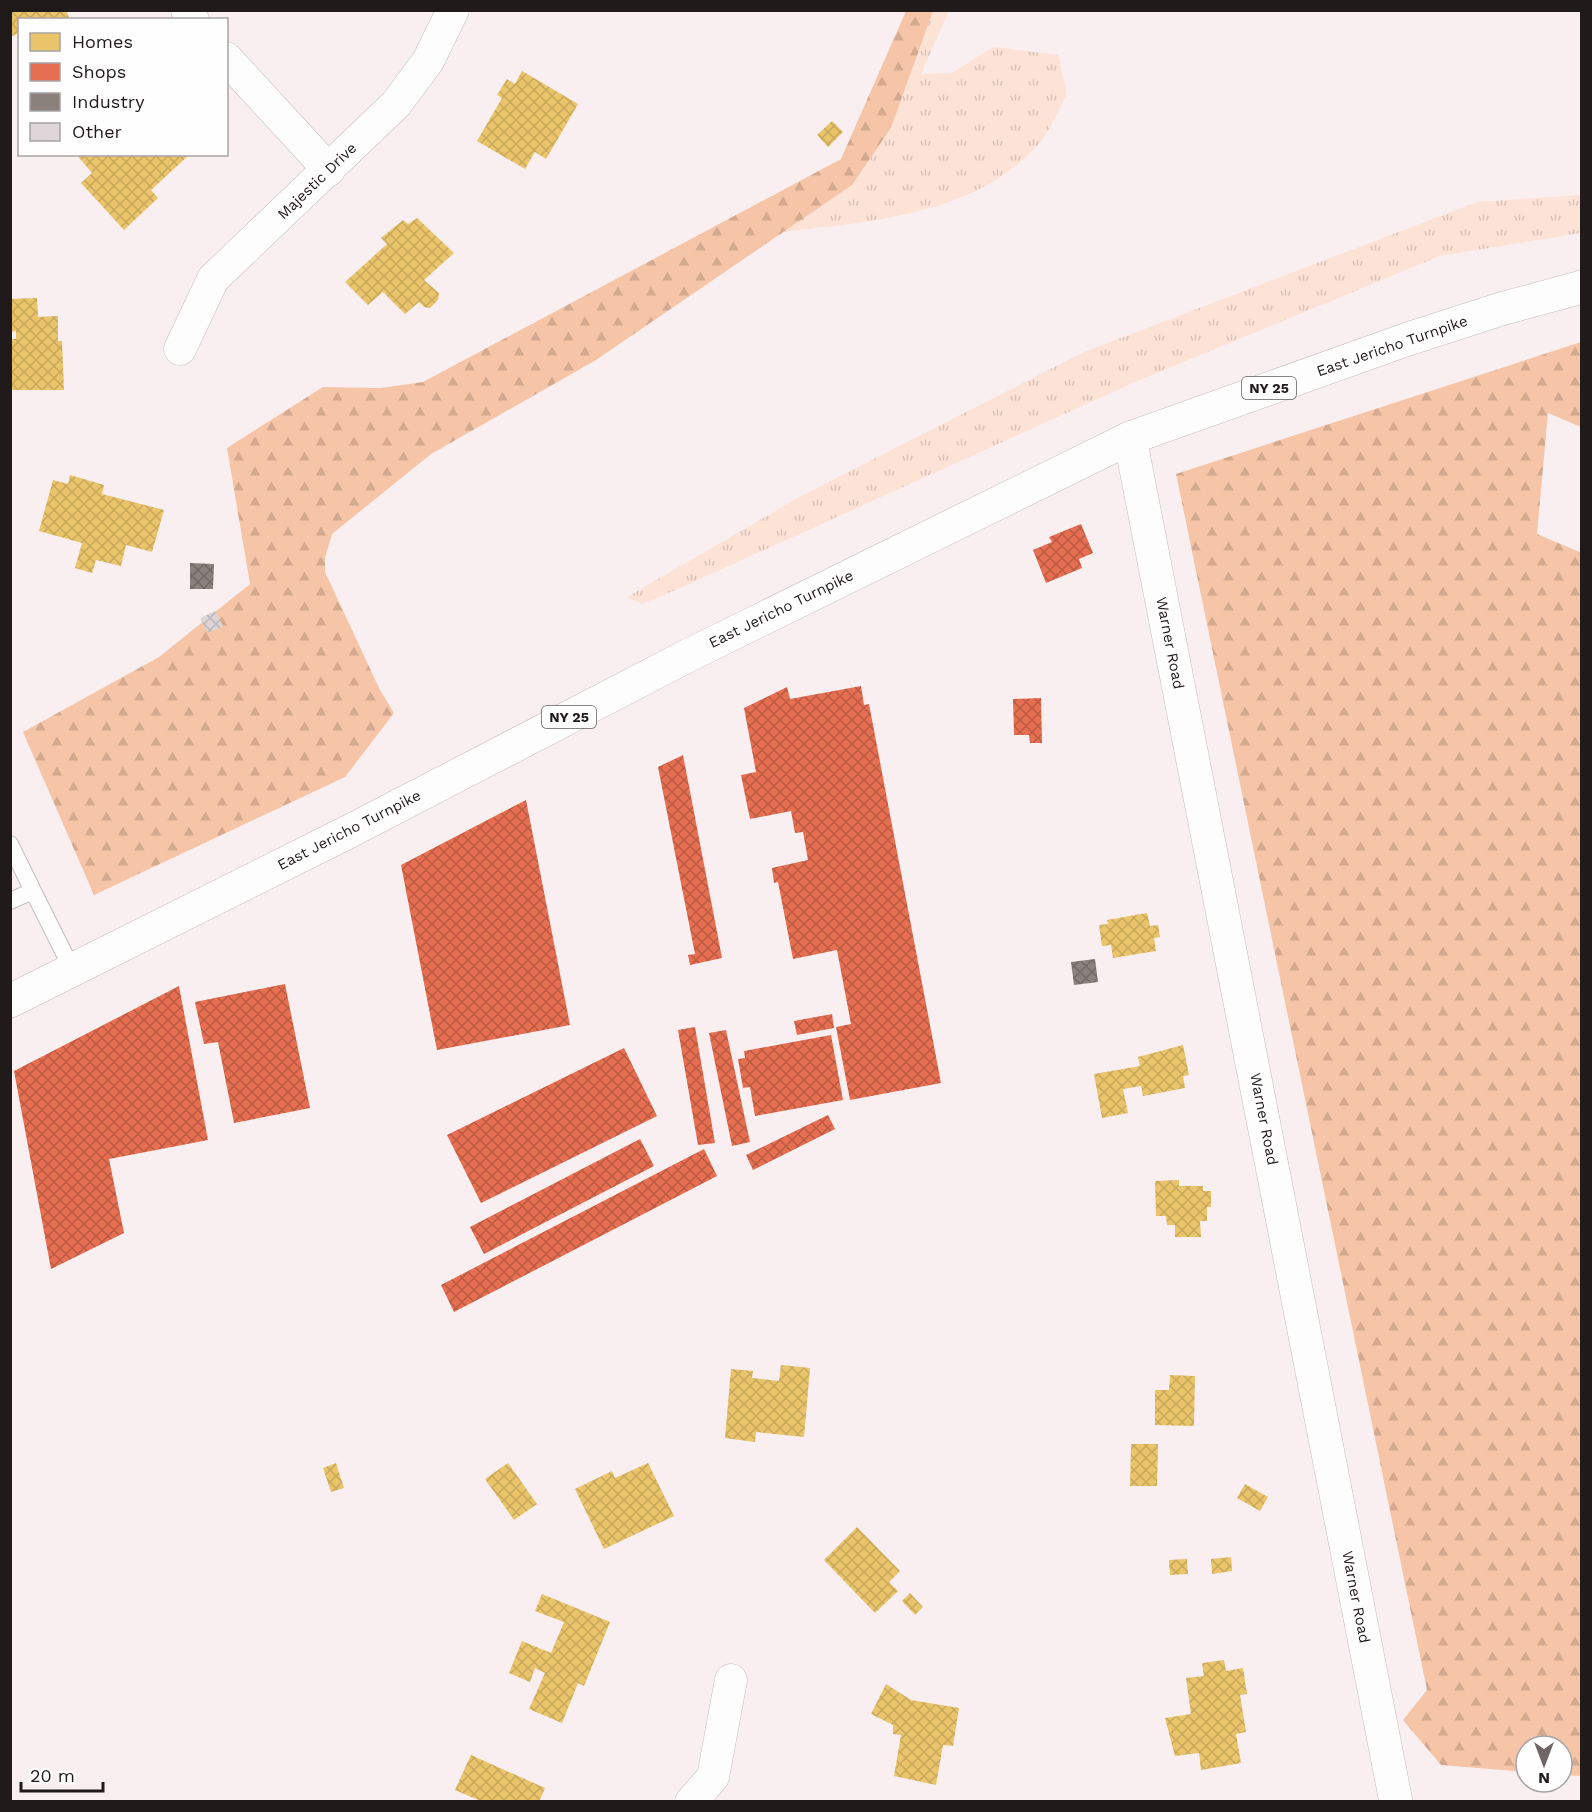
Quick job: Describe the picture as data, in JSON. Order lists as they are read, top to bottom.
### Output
{
  "streets": {
    "main road": ["East Jericho Turnpike", "NY 25", "Warner Road"],
    "street": ["Majestic Drive"]
  },
  "crossings": [
    ["East Jericho Turnpike", "Warner Road"]
  ],
  "legend": [
    "Homes",
    "Shops",
    "Industry",
    "Other"
  ],
  "scale_bar": "20 m",
  "north": "bottom"
}
